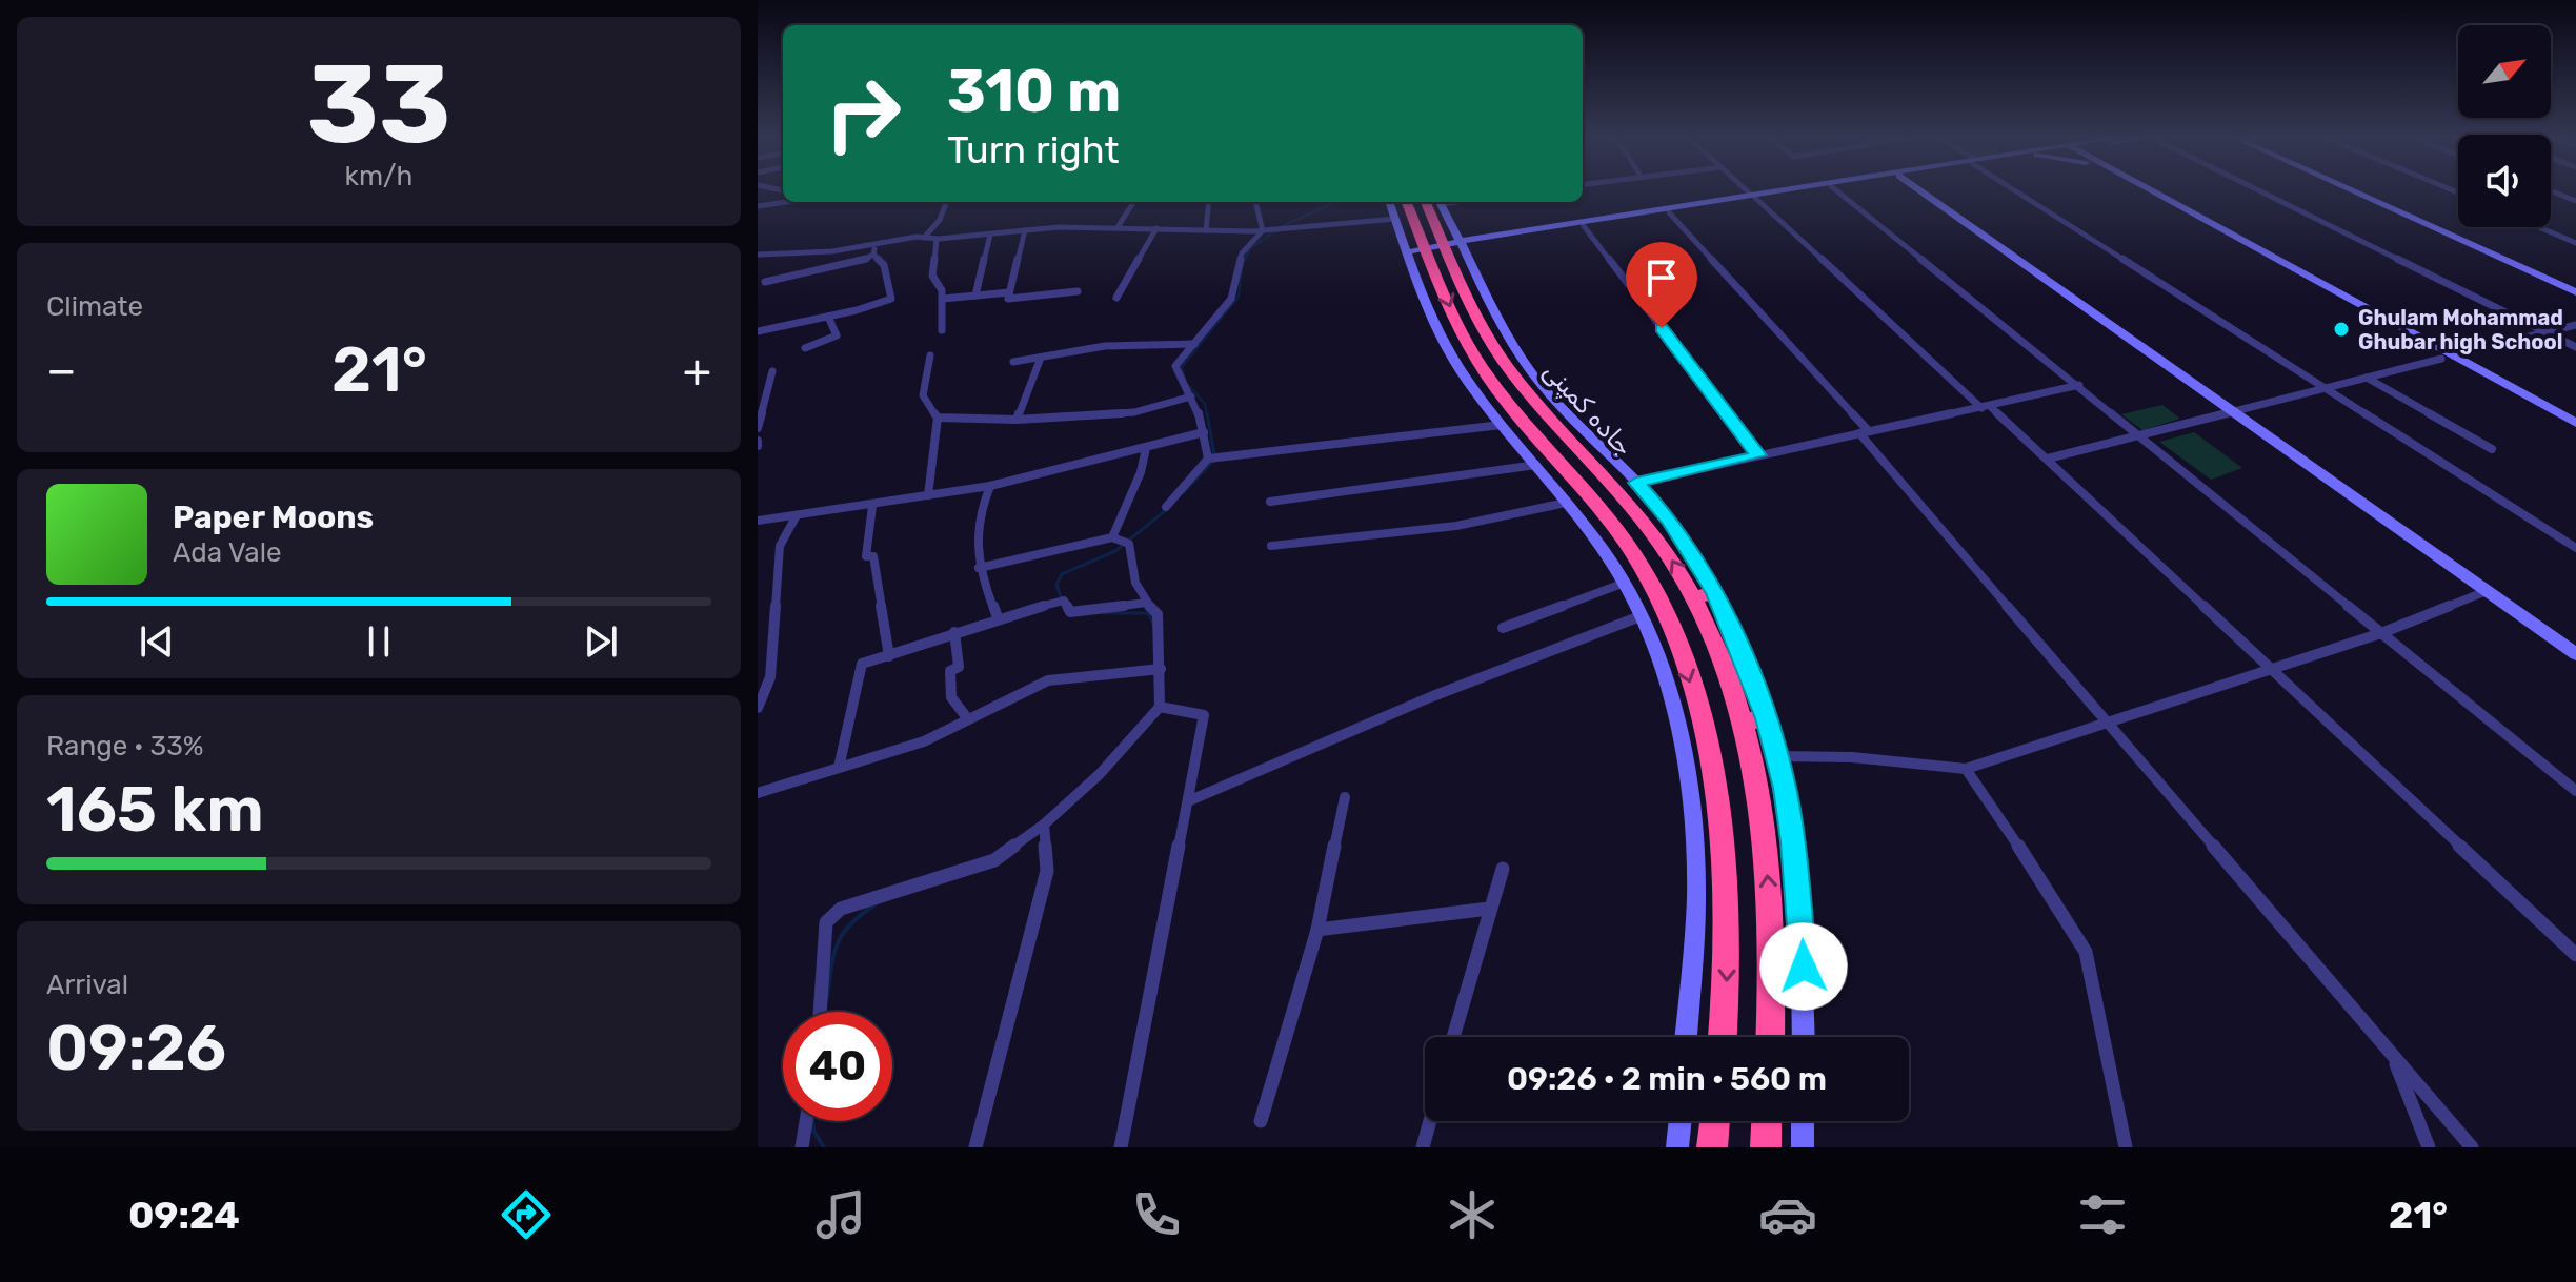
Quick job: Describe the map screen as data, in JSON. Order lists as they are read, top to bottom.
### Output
{
  "streets": {
    "highway": ["جاده کمپنی"]
  },
  "places": ["Ghulam Mohammad Ghubar high School"],
  "north": "top right",
  "page": {
    "tile": [
      ["33", "km/h"],
      "Climate",
      ["Range · 33%", "165 km"],
      ["Arrival", "09:26"]
    ],
    "turn": ["310 m", "Turn right"],
    "heat": ["−", "21°", "+"],
    "song": ["Paper Moons", "Ada Vale"],
    "limit": "40",
    "trip": "09:26 · 2 min · 560 m",
    "tabs": ["09:24", "21°"]
  }
}
